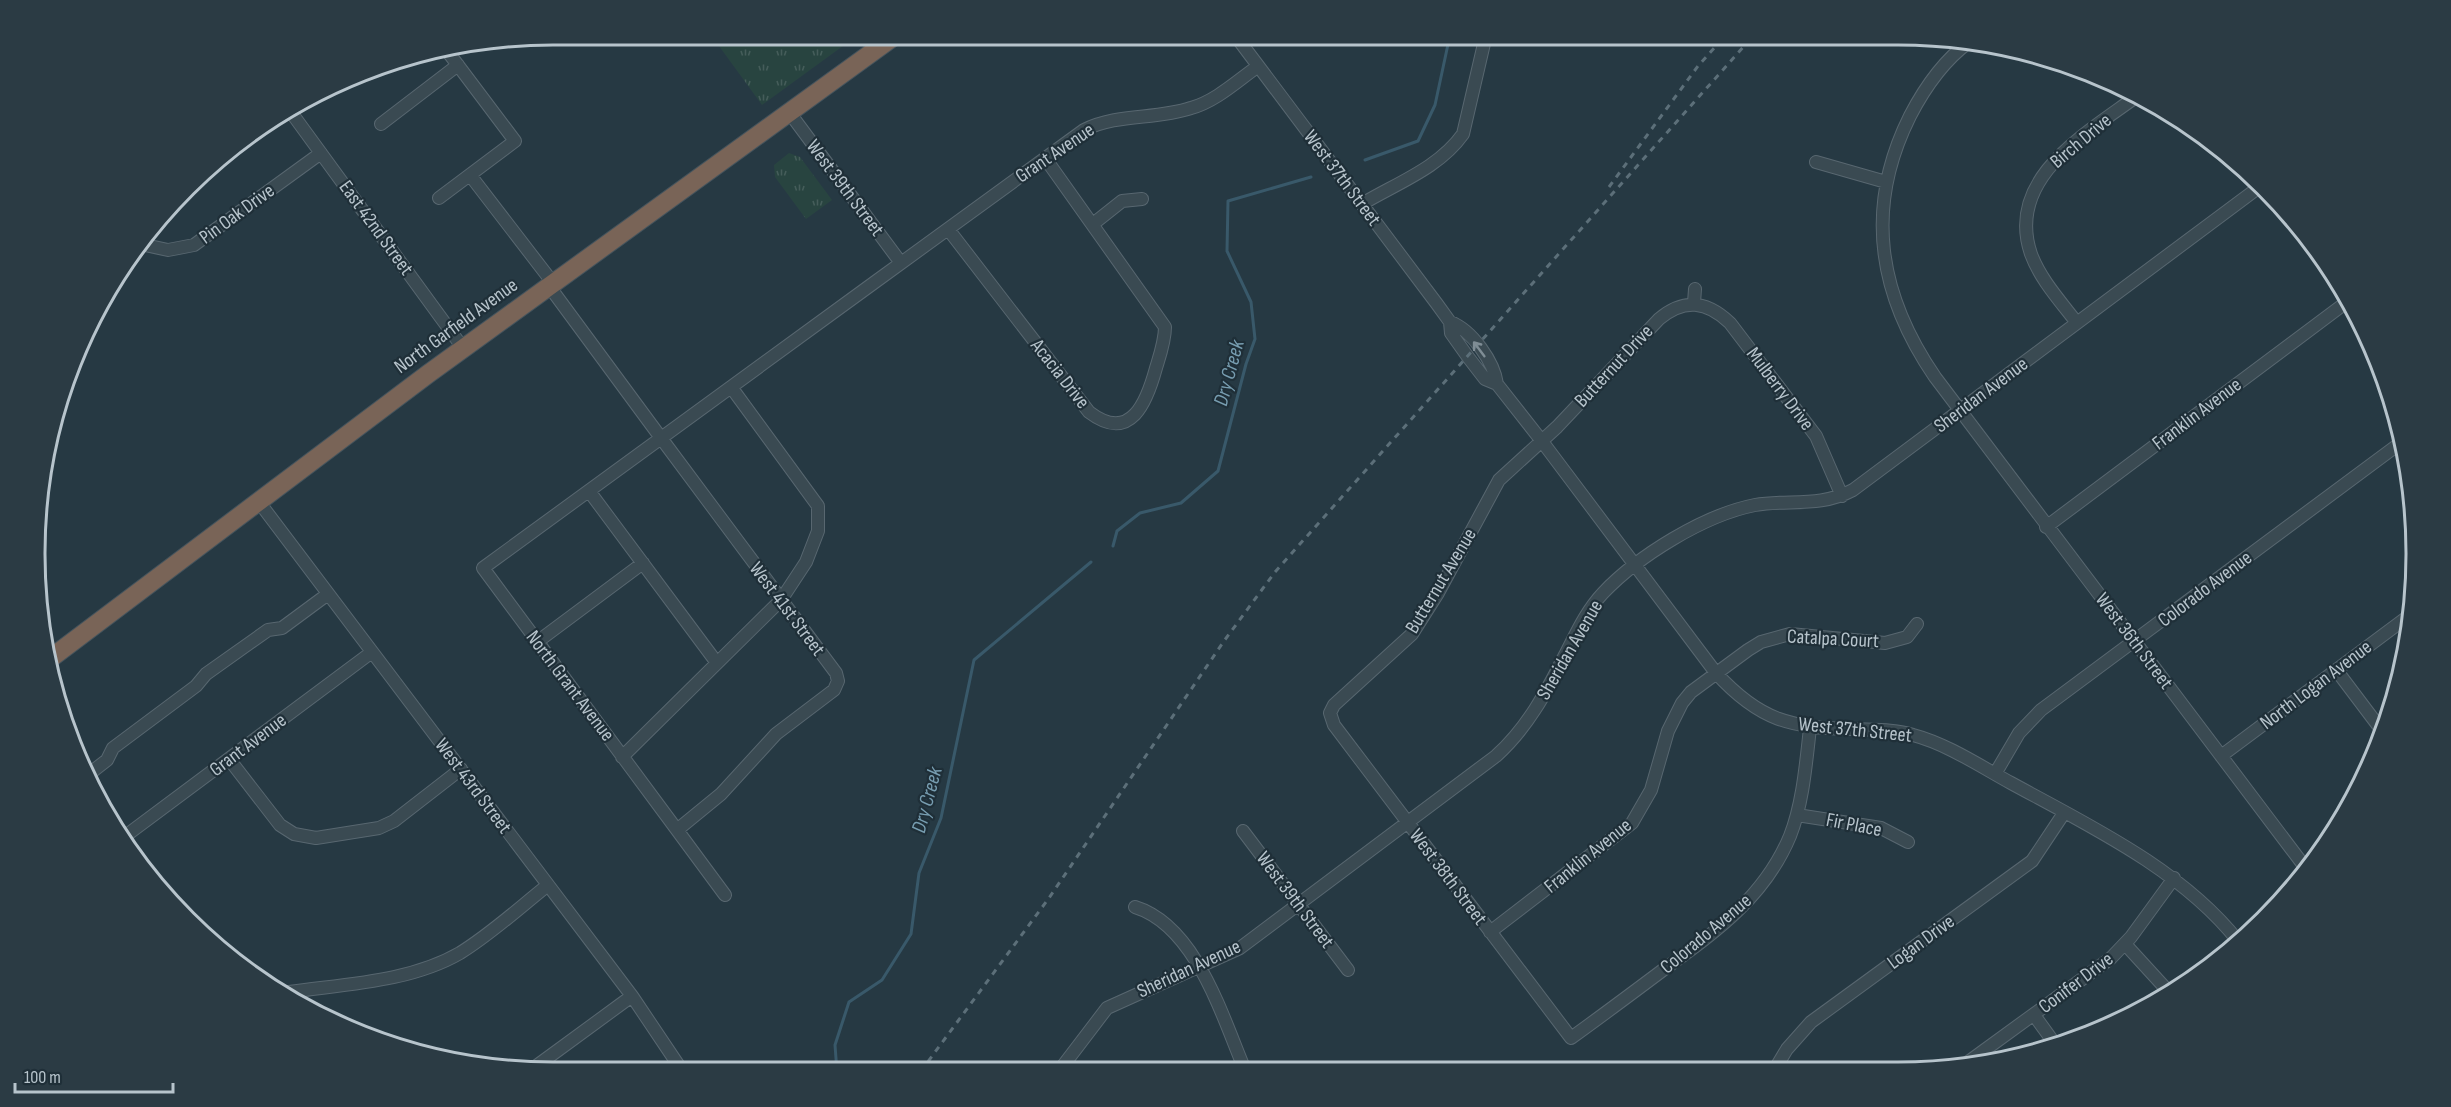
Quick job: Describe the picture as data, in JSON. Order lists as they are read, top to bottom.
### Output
{
  "streets": {
    "highway": ["North Garfield Avenue"],
    "street": [
      "Birch Drive",
      "Grant Avenue",
      "West 37th Street",
      "West 39th Street",
      "Pin Oak Drive",
      "East 42nd Street",
      "Butternut Drive",
      "Acacia Drive",
      "Mulberry Drive",
      "Sheridan Avenue",
      "Franklin Avenue",
      "Butternut Avenue",
      "Colorado Avenue",
      "West 41st Street",
      "Catalpa Court",
      "West 36th Street",
      "North Logan Avenue",
      "North Grant Avenue",
      "West 43rd Street",
      "Fir Place",
      "West 38th Street",
      "Logan Drive",
      "Conifer Drive"
    ]
  },
  "crossings": [
    ["Birch Drive", "Sheridan Avenue"],
    ["Grant Avenue", "West 37th Street"],
    ["Grant Avenue", "West 39th Street"],
    ["Grant Avenue", "Acacia Drive"],
    ["Grant Avenue", "North Grant Avenue"],
    ["Grant Avenue", "West 43rd Street"],
    ["West 37th Street", "Butternut Drive"],
    ["West 37th Street", "Sheridan Avenue"],
    ["West 37th Street", "Franklin Avenue"],
    ["West 37th Street", "Butternut Avenue"],
    ["West 37th Street", "Colorado Avenue"],
    ["West 37th Street", "Catalpa Court"],
    ["West 37th Street", "Logan Drive"],
    ["West 37th Street", "Conifer Drive"],
    ["West 39th Street", "North Garfield Avenue"],
    ["West 39th Street", "Sheridan Avenue"],
    ["West 39th Street", "North Grant Avenue"],
    ["Pin Oak Drive", "East 42nd Street"],
    ["East 42nd Street", "North Garfield Avenue"],
    ["North Garfield Avenue", "West 41st Street"],
    ["North Garfield Avenue", "West 43rd Street"],
    ["Butternut Drive", "Mulberry Drive"],
    ["Butternut Drive", "Butternut Avenue"],
    ["Mulberry Drive", "Sheridan Avenue"],
    ["Sheridan Avenue", "West 36th Street"],
    ["Sheridan Avenue", "West 38th Street"],
    ["Franklin Avenue", "Catalpa Court"],
    ["Franklin Avenue", "West 36th Street"],
    ["Franklin Avenue", "West 38th Street"],
    ["Butternut Avenue", "West 38th Street"],
    ["Colorado Avenue", "West 36th Street"],
    ["Colorado Avenue", "Fir Place"],
    ["Colorado Avenue", "West 38th Street"],
    ["West 41st Street", "North Grant Avenue"],
    ["West 36th Street", "North Logan Avenue"]
  ],
  "water": ["Dry Creek"],
  "scale_bar": "100 m"
}
